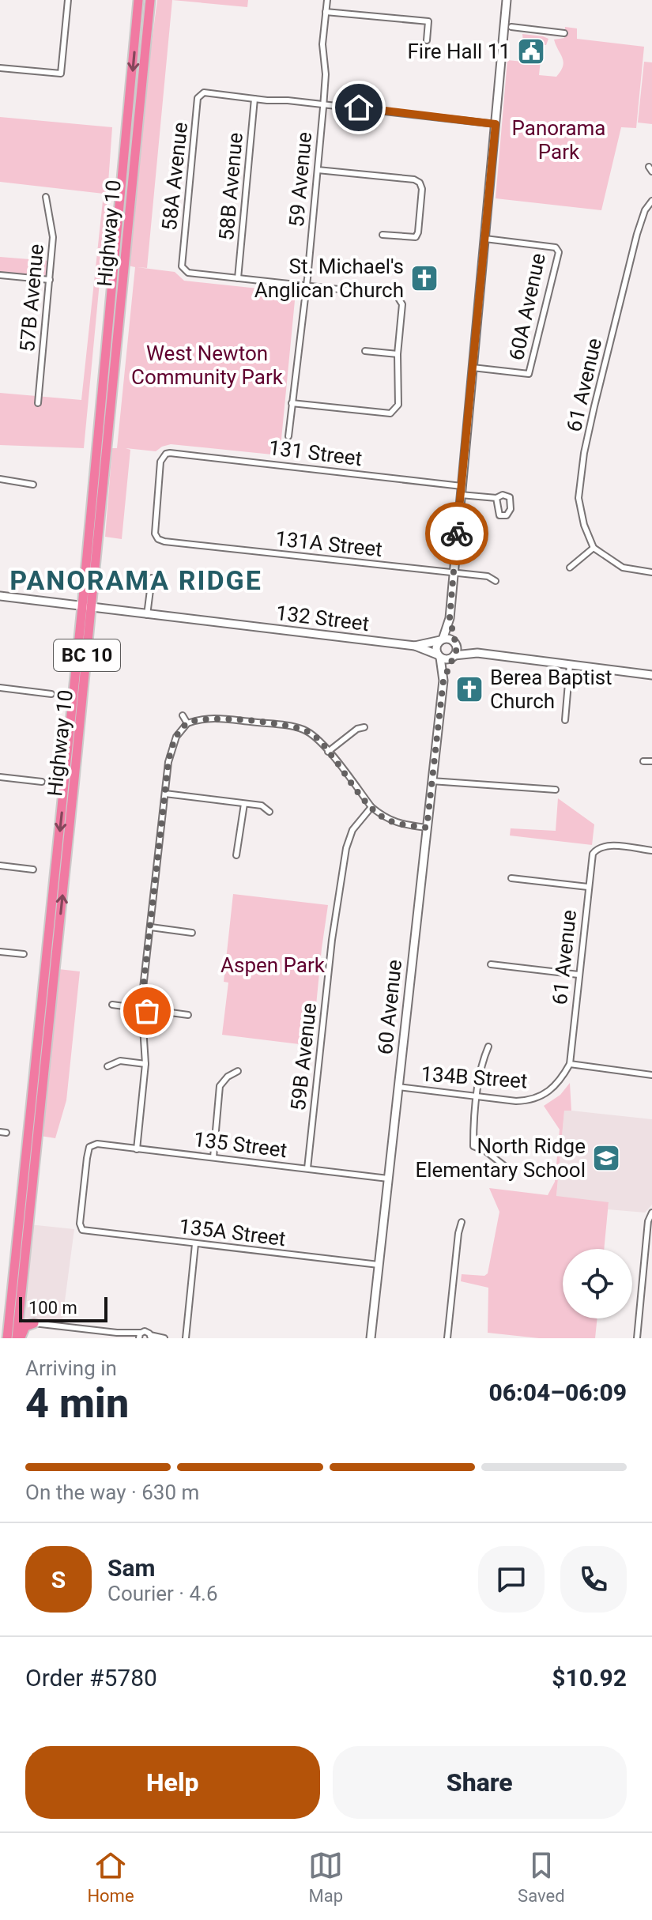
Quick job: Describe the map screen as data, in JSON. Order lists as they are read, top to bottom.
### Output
{
  "streets": {
    "highway": ["Highway 10", "BC 10"],
    "street": [
      "58A Avenue",
      "59 Avenue",
      "58B Avenue",
      "57B Avenue",
      "60A Avenue",
      "61 Avenue",
      "131 Street",
      "131A Street",
      "132 Street",
      "60 Avenue",
      "59B Avenue",
      "134B Street",
      "135 Street",
      "135A Street"
    ]
  },
  "crossings": [
    ["58A Avenue", "58B Avenue"],
    ["Highway 10", "132 Street"],
    ["61 Avenue", "134B Street"],
    ["131 Street", "131A Street"],
    ["132 Street", "60 Avenue"],
    ["60 Avenue", "134B Street"],
    ["60 Avenue", "135 Street"],
    ["60 Avenue", "135A Street"],
    ["59B Avenue", "135 Street"],
    ["135 Street", "135A Street"]
  ],
  "districts": ["PANORAMA RIDGE"],
  "parks": ["Panorama Park", "West Newton Community Park", "Aspen Park"],
  "places": {
    "public building": ["Fire Hall 11"],
    "church": ["St. Michael's Anglican Church", "Berea Baptist Church"],
    "school or university": ["North Ridge Elementary School"]
  },
  "scale_bar": "100 m",
  "page": {
    "scale": "100 m",
    "heading": ["4 min", "Arriving in", "06:04–06:09"],
    "panel": [
      "Sam",
      "Courier · 4.6",
      "Order #5780",
      "$10.92"
    ],
    "bar": "On the way · 630 m",
    "round": "S",
    "buttons": ["Help", "Share"],
    "tabs": ["Home", "Map", "Saved"]
  }
}
